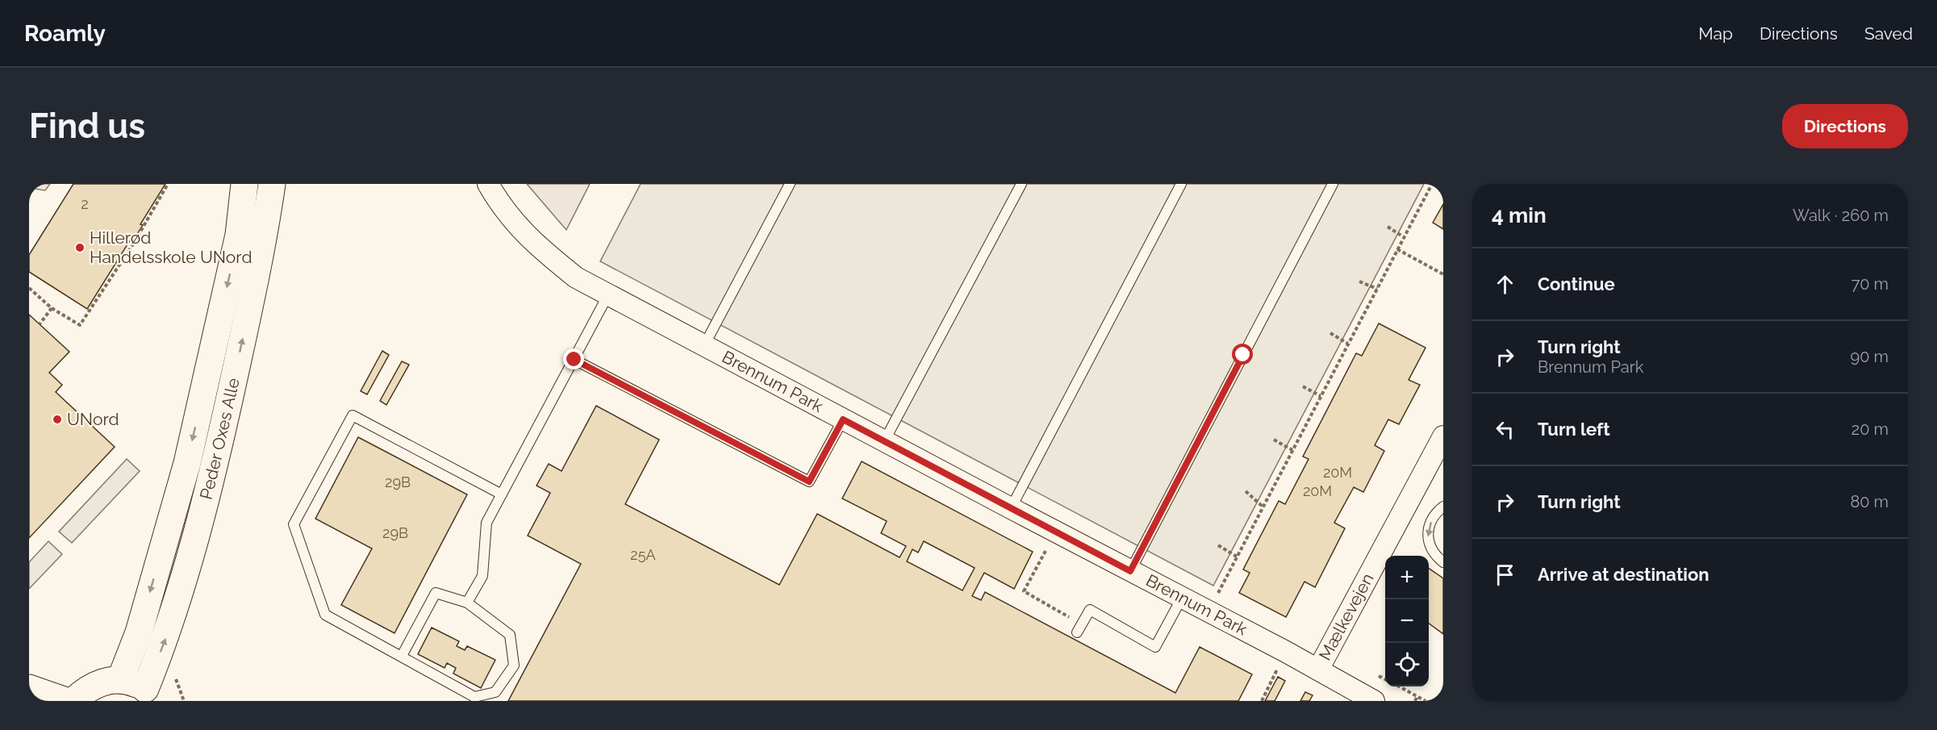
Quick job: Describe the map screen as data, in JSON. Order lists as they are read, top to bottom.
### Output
{
  "streets": {
    "street": ["Brennum Park", "Peder Oxes Alle", "Mælkevejen"]
  },
  "crossings": [
    ["Brennum Park", "Mælkevejen"]
  ],
  "places": ["Hillerød Handelsskole UNord", "UNord"],
  "house_numbers": [
    "2",
    "20M",
    "29B",
    "20M",
    "29B",
    "25A"
  ],
  "page": {
    "header": "Roamly",
    "nav": ["Map", "Directions", "Saved"],
    "buttons": "Directions",
    "title": "Find us",
    "heading": ["4 min", "Walk · 260 m"],
    "list": [
      ["Continue", "70 m"],
      ["Turn right", "Brennum Park", "90 m"],
      ["Turn left", "20 m"],
      ["Turn right", "80 m"],
      "Arrive at destination"
    ],
    "map_buttons": ["+", "−"]
  }
}
